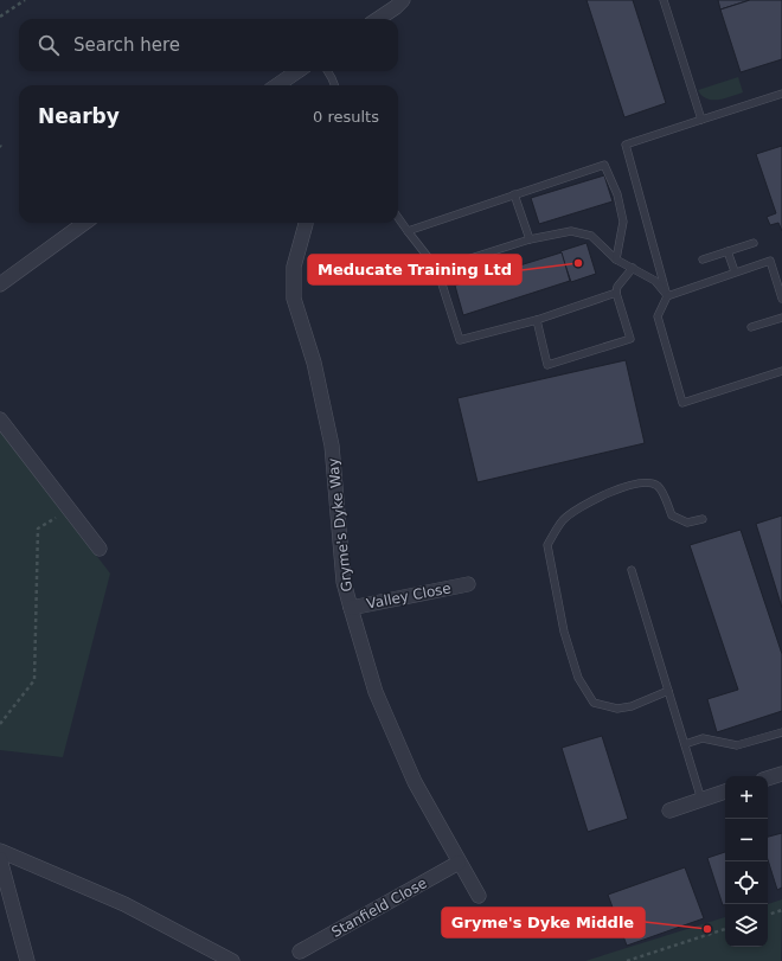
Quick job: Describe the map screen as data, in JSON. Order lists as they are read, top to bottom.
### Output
{
  "streets": {
    "street": ["Gryme's Dyke Way", "Valley Close", "Stanfield Close"]
  },
  "crossings": [
    ["Gryme's Dyke Way", "Valley Close"],
    ["Gryme's Dyke Way", "Stanfield Close"]
  ],
  "places": ["Meducate Training Ltd", "Gryme's Dyke Middle"],
  "page": {
    "search": "Search here",
    "heading": ["Nearby", "0 results"],
    "map_buttons": ["+", "−"]
  }
}
